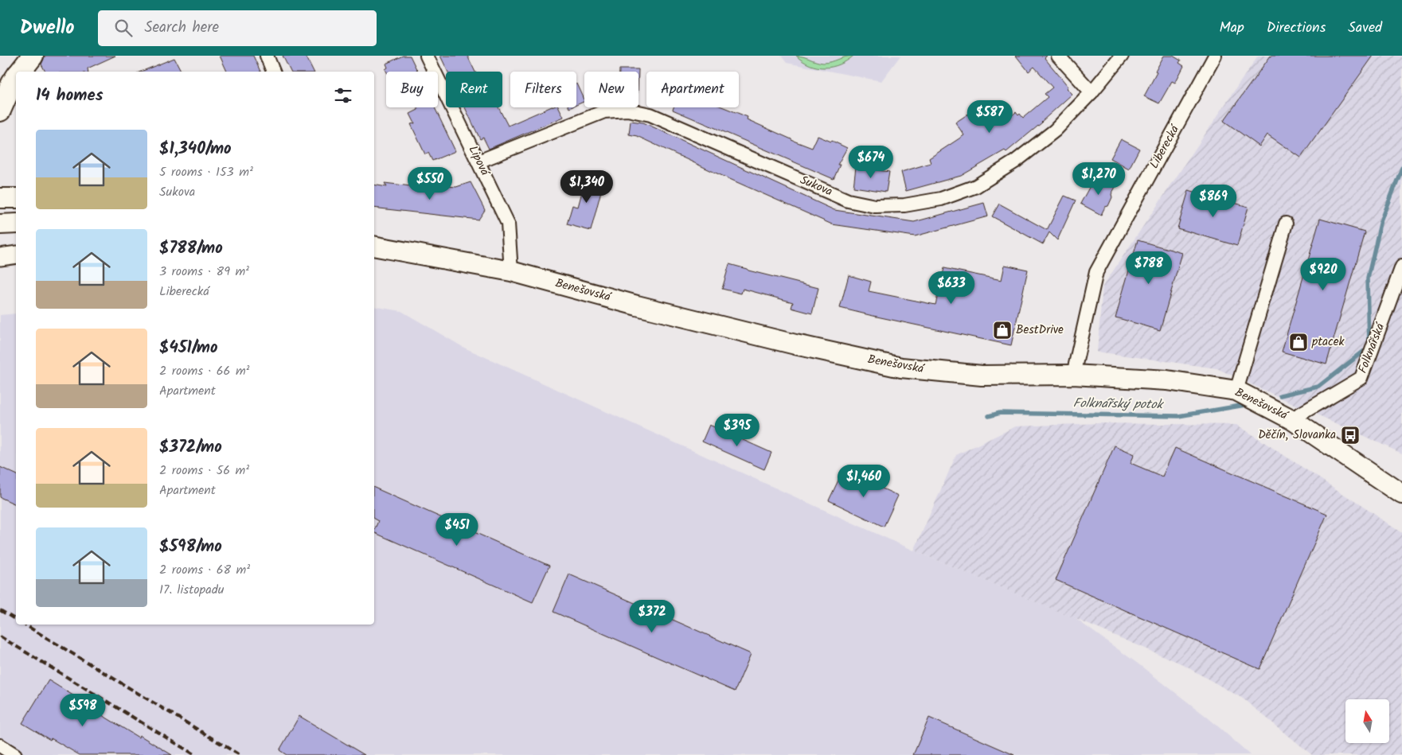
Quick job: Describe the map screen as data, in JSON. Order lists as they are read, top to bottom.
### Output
{
  "streets": {
    "main road": ["Benešovská"],
    "street": [
      "Liberecká",
      "Lipová",
      "Sukova",
      "Folknářská"
    ]
  },
  "crossings": [
    ["Liberecká", "Benešovská"],
    ["Lipová", "Sukova"],
    ["Lipová", "Benešovská"],
    ["Benešovská", "Folknářská"]
  ],
  "water": ["Folknářský potok"],
  "places": {
    "shop": ["BestDrive", "ptacek"],
    "bus stop": ["Děčín, Slovanka"]
  },
  "north": "top",
  "page": {
    "header": "Dwello",
    "search": "Search here",
    "nav": ["Map", "Directions", "Saved"],
    "chip": [
      "Buy",
      "Rent",
      "Filters",
      "New",
      "Apartment"
    ],
    "heading": "14 homes",
    "price": [
      "$587",
      "$674",
      "$1,270",
      "$550",
      "$1,340",
      "$869",
      "$788",
      "$920",
      "$633",
      "$395",
      "$1,460",
      "$451",
      "$372",
      "$598"
    ],
    "list": [
      {
        "name": "$1,340/mo",
        "note": "5 rooms · 153 m² · Sukova"
      },
      {
        "name": "$788/mo",
        "note": "3 rooms · 89 m² · Liberecká"
      },
      {
        "name": "$451/mo",
        "note": "2 rooms · 66 m² · Apartment"
      },
      {
        "name": "$372/mo",
        "note": "2 rooms · 56 m² · Apartment"
      },
      {
        "name": "$598/mo",
        "note": "2 rooms · 68 m² · 17. listopadu"
      }
    ]
  }
}
